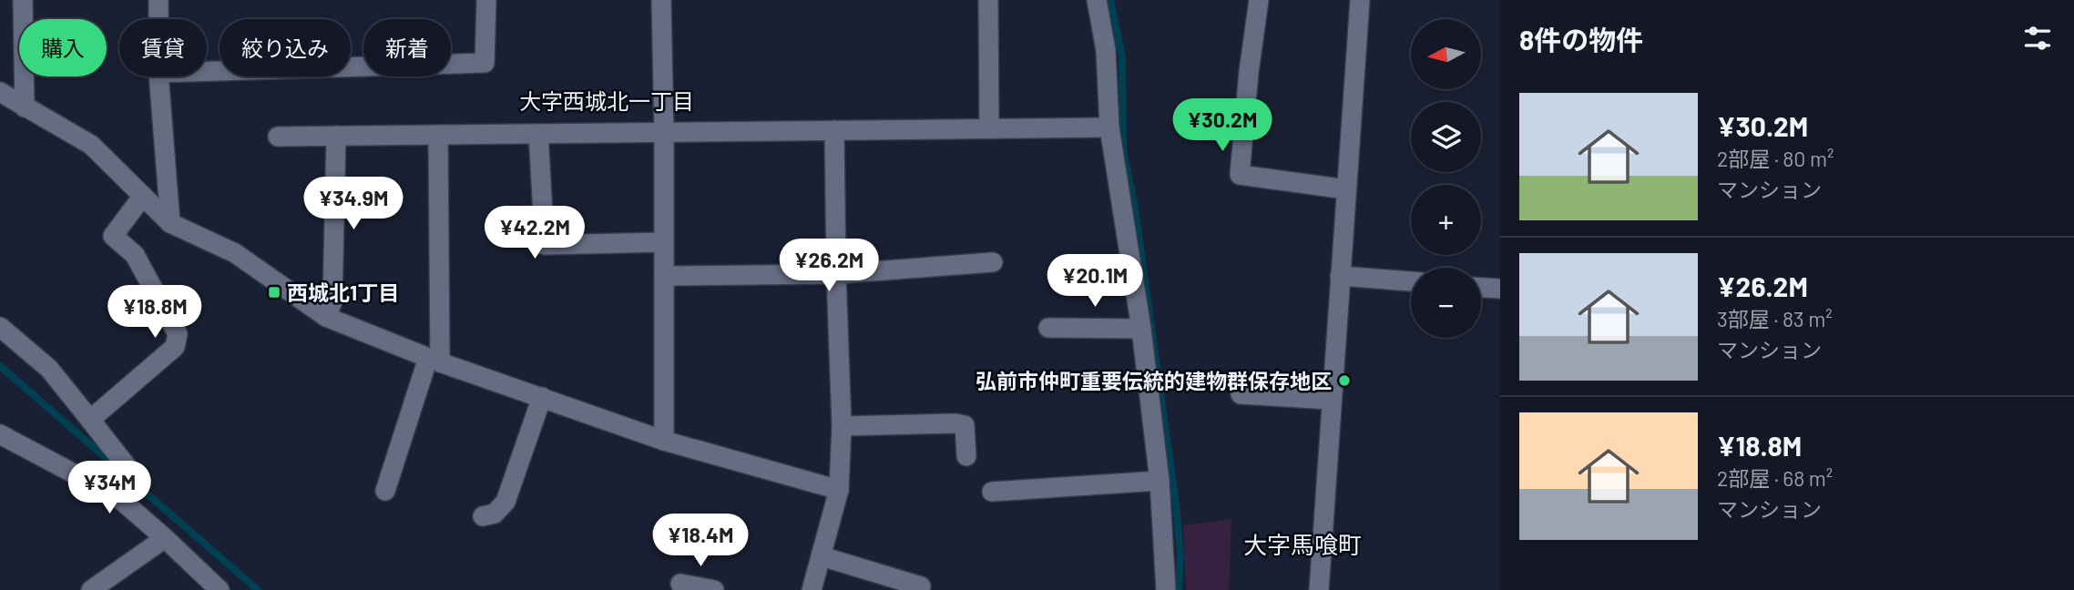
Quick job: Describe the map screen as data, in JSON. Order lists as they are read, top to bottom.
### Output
{
  "districts": ["大字西城北一丁目", "大字馬喰町"],
  "places": {
    "transit": ["西城北1丁目"],
    "other": ["弘前市仲町重要伝統的建物群保存地区"]
  },
  "north": "left",
  "page": {
    "heading": "8件の物件",
    "map_buttons": ["+", "−"],
    "chip": [
      "購入",
      "賃貸",
      "絞り込み",
      "新着"
    ],
    "list": [
      {
        "name": "¥30.2M",
        "note": "2部屋 · 80 m² · マンション"
      },
      {
        "name": "¥26.2M",
        "note": "3部屋 · 83 m² · マンション"
      },
      {
        "name": "¥18.8M",
        "note": "2部屋 · 68 m² · マンション"
      }
    ],
    "price": [
      "¥30.2M",
      "¥34.9M",
      "¥42.2M",
      "¥26.2M",
      "¥20.1M",
      "¥18.8M",
      "¥34M",
      "¥18.4M"
    ]
  }
}
